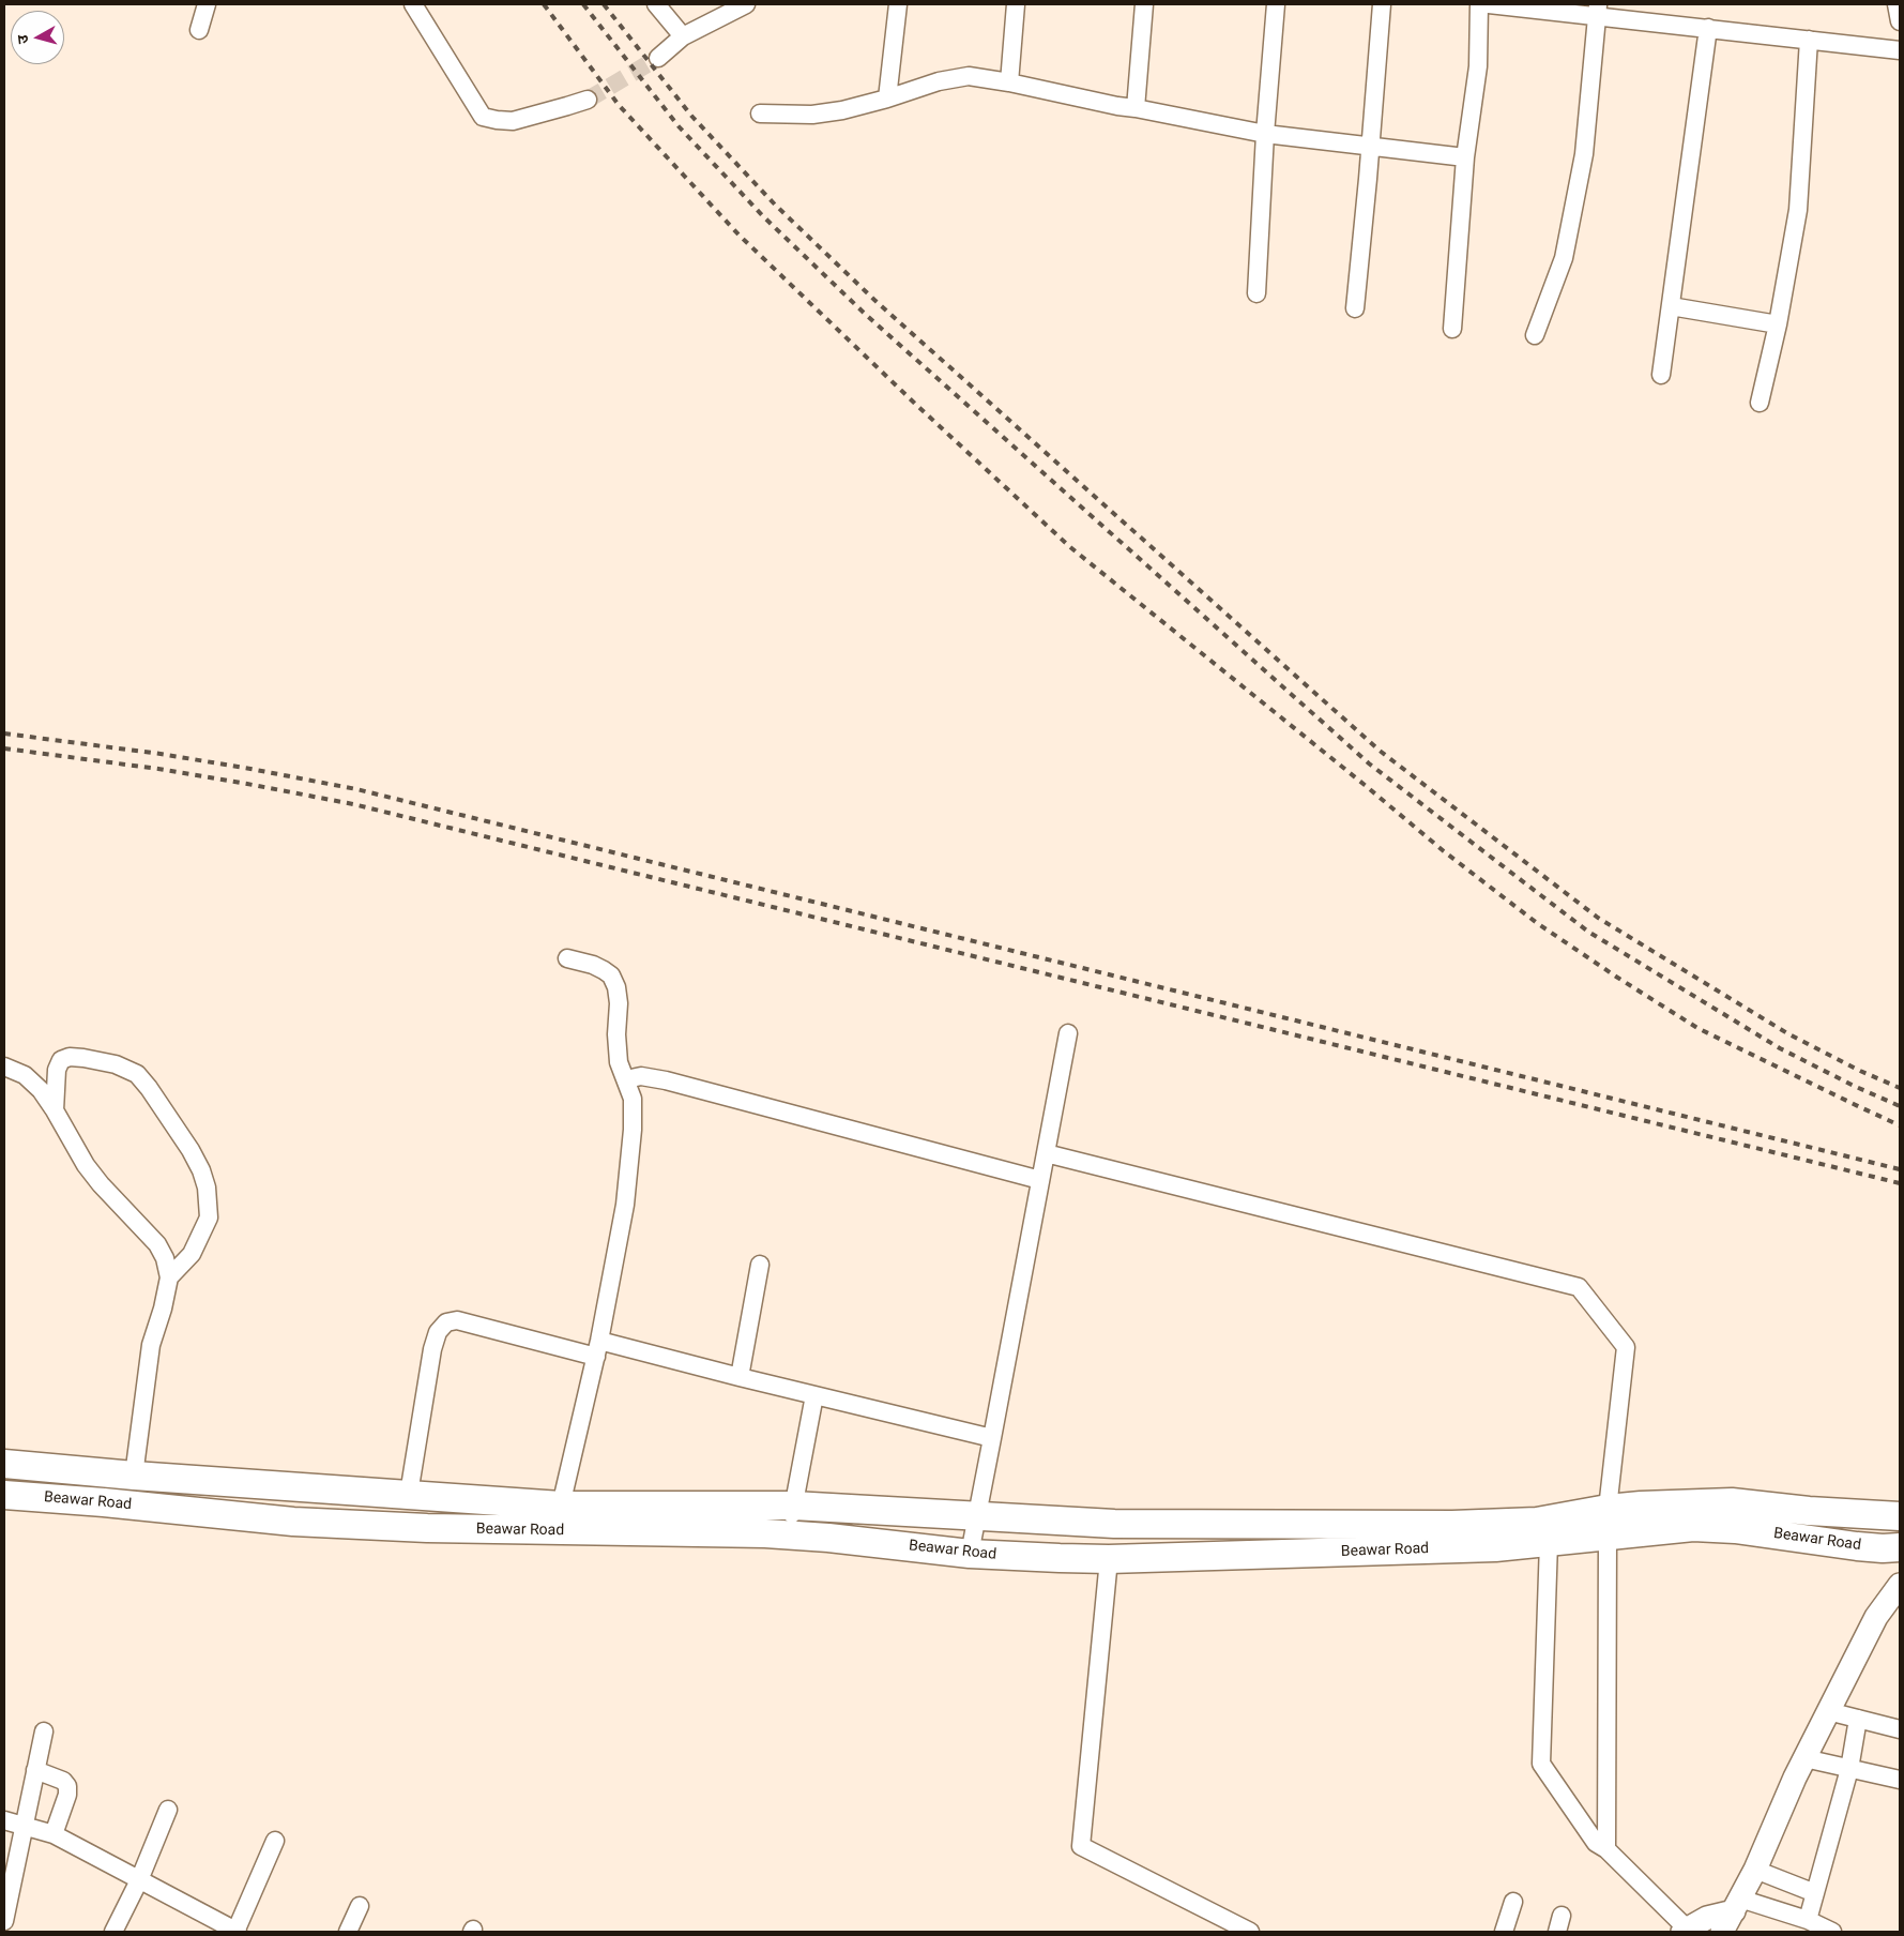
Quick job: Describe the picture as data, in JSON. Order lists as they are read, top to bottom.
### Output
{
  "streets": {
    "main road": ["Beawar Road"]
  },
  "north": "left"
}
